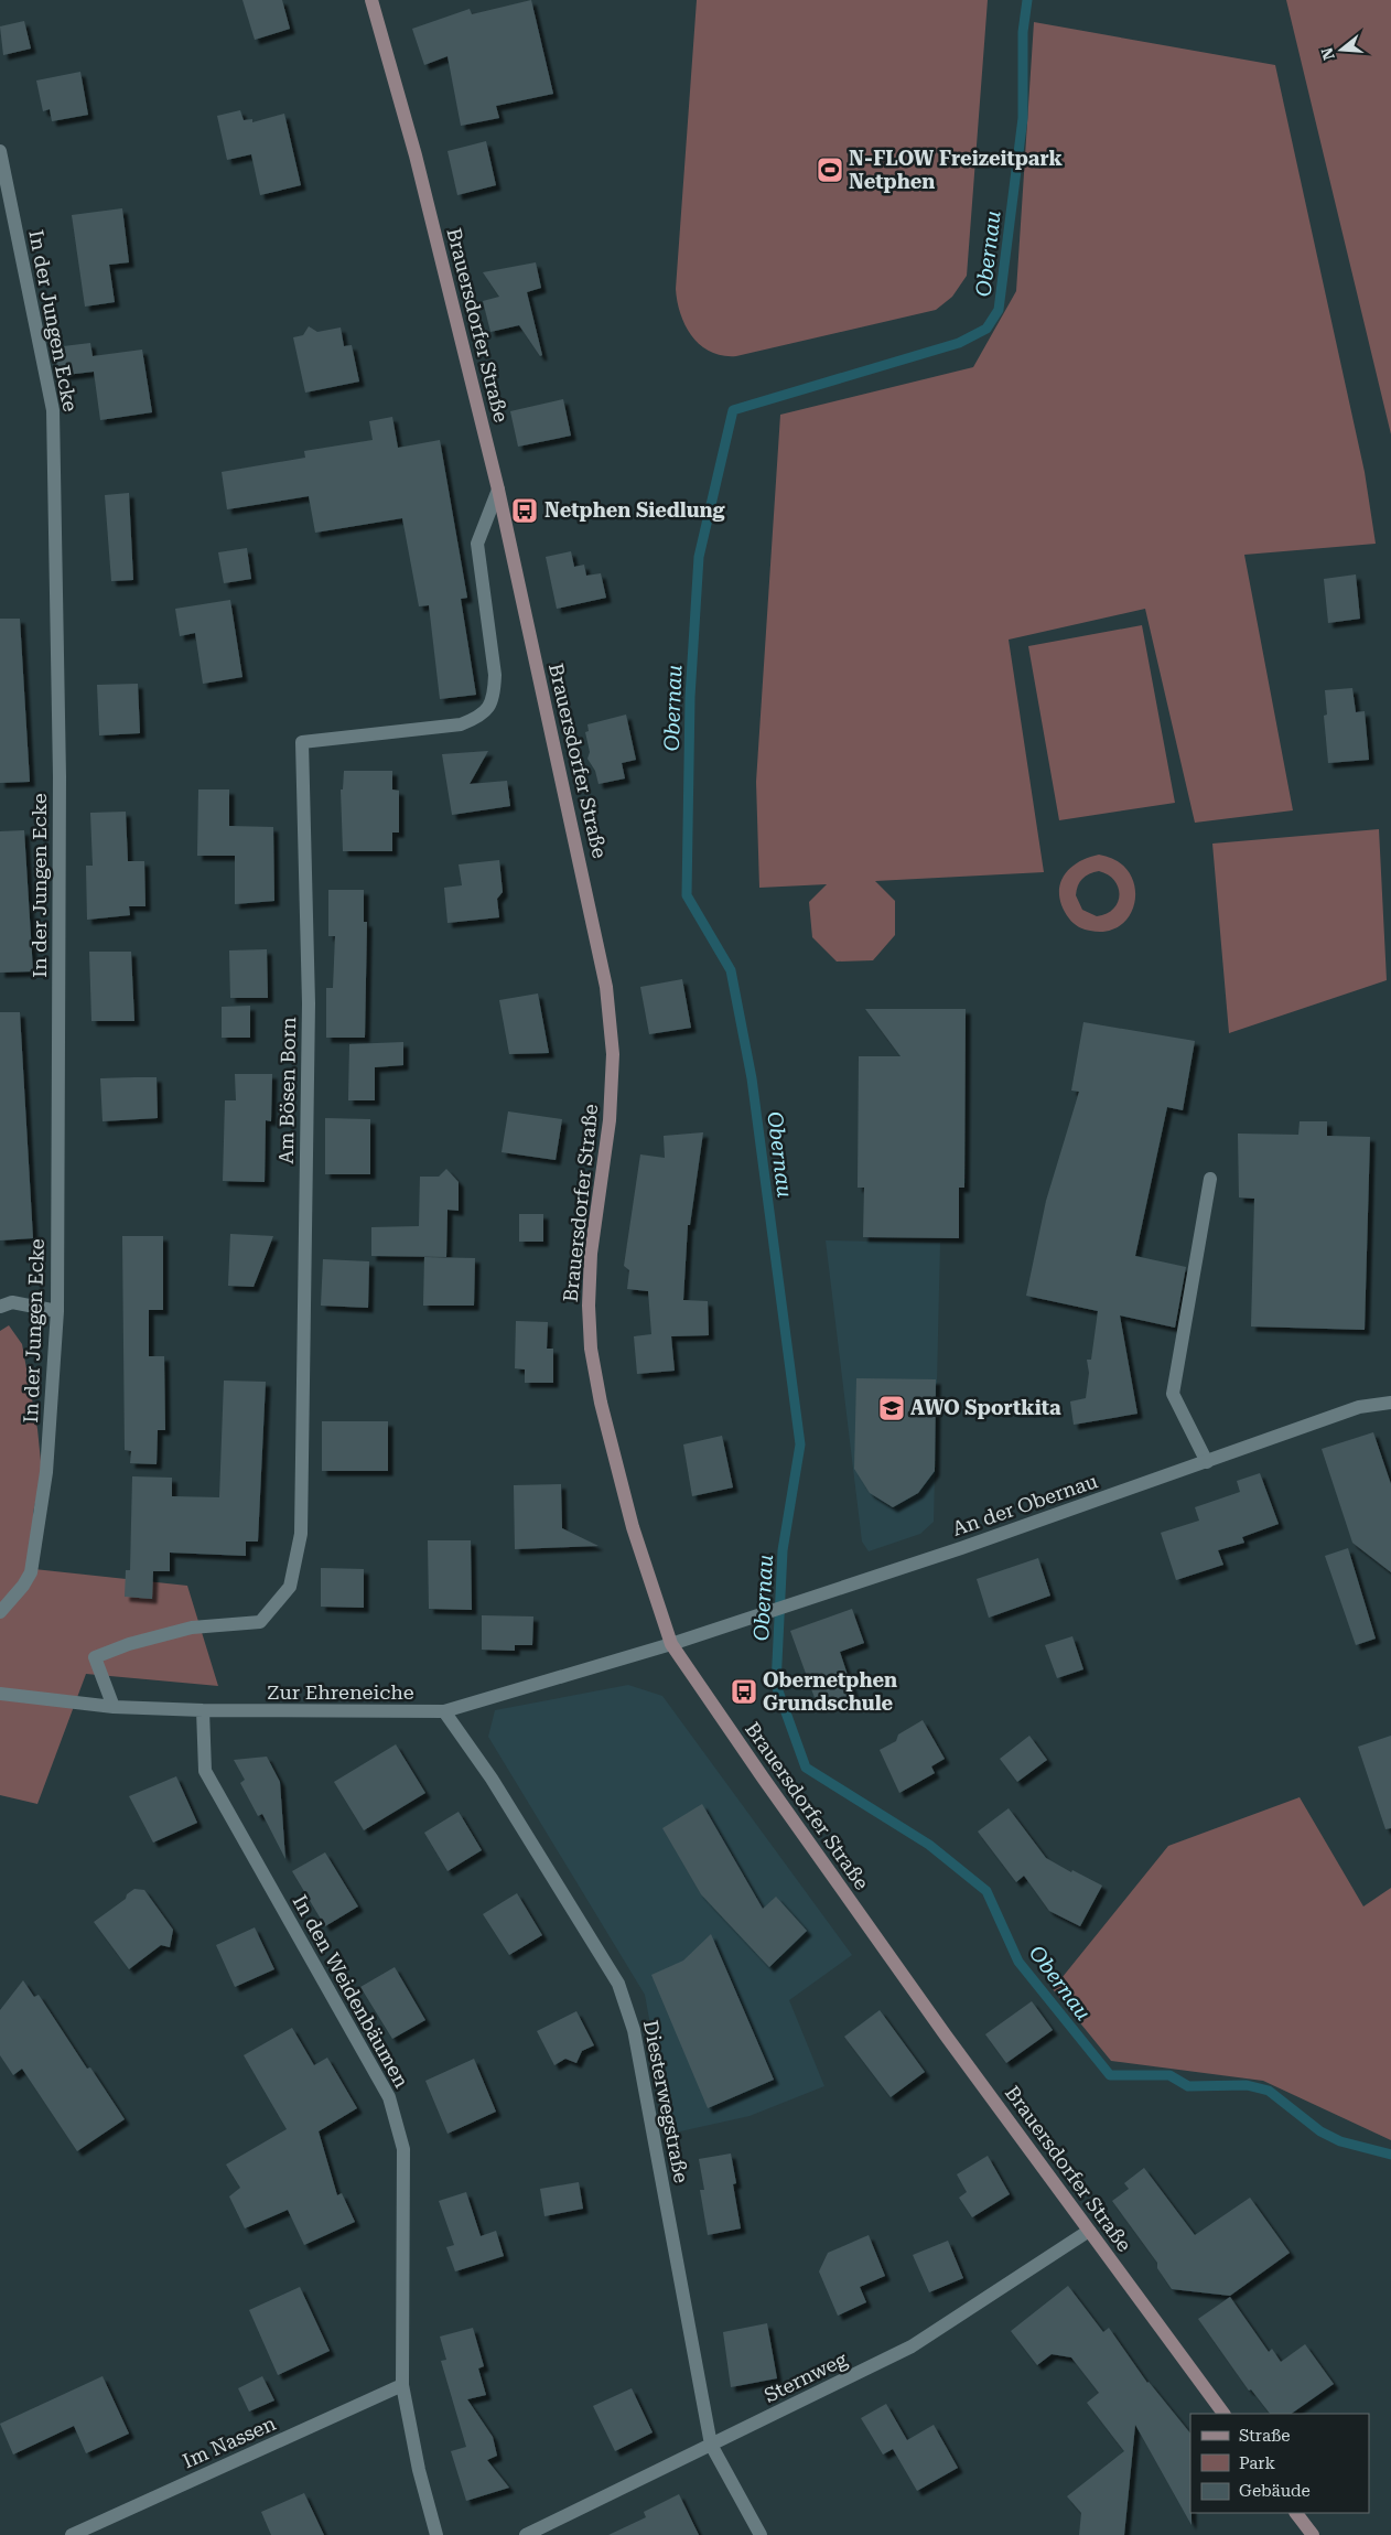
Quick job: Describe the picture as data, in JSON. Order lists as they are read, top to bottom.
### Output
{
  "streets": {
    "street": [
      "In der Jungen Ecke",
      "Brauersdorfer Straße",
      "Am Bösen Born",
      "An der Obernau",
      "Zur Ehreneiche",
      "In den Weidenbäumen",
      "Diesterwegstraße",
      "Sternweg",
      "Im Nassen"
    ]
  },
  "crossings": [
    ["Brauersdorfer Straße", "Am Bösen Born"],
    ["Brauersdorfer Straße", "An der Obernau"],
    ["Brauersdorfer Straße", "Zur Ehreneiche"],
    ["Brauersdorfer Straße", "Sternweg"],
    ["Am Bösen Born", "Zur Ehreneiche"],
    ["An der Obernau", "Zur Ehreneiche"],
    ["Zur Ehreneiche", "In den Weidenbäumen"],
    ["Zur Ehreneiche", "Diesterwegstraße"],
    ["In den Weidenbäumen", "Im Nassen"],
    ["Diesterwegstraße", "Sternweg"]
  ],
  "water": ["Obernau"],
  "places": {
    "sports": ["N-FLOW Freizeitpark Netphen"],
    "bus stop": ["Netphen Siedlung", "Obernetphen Grundschule"],
    "school or university": ["AWO Sportkita"]
  },
  "legend": ["Straße", "Park", "Gebäude"],
  "north": "left"
}
